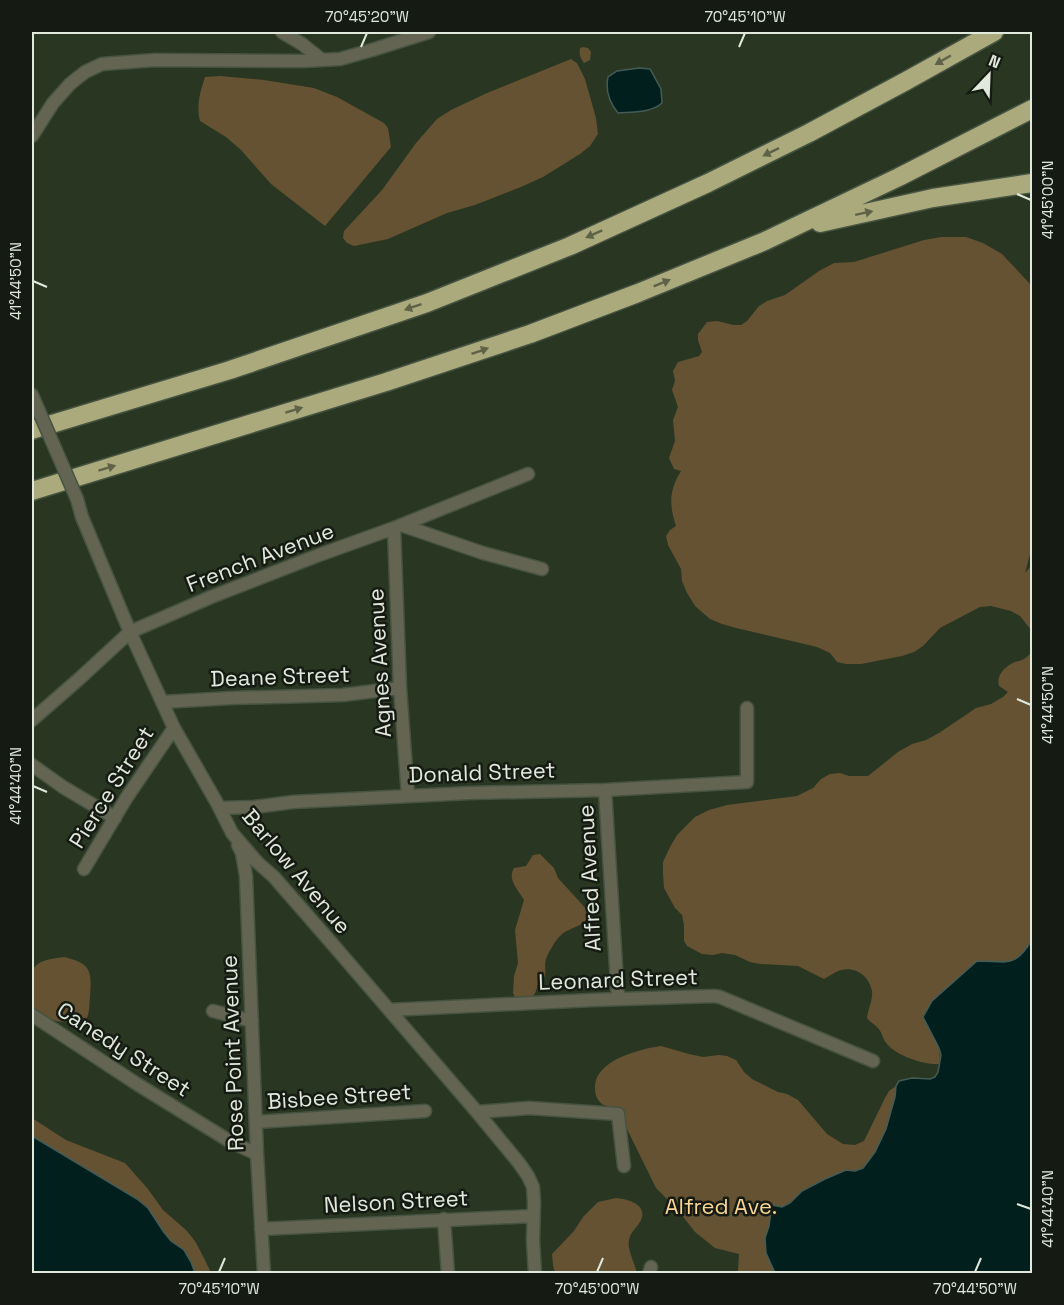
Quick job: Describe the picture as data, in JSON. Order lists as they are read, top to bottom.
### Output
{
  "streets": {
    "street": [
      "French Avenue",
      "Agnes Avenue",
      "Deane Street",
      "Donald Street",
      "Pierce Street",
      "Barlow Avenue",
      "Alfred Avenue",
      "Leonard Street",
      "Canedy Street",
      "Rose Point Avenue",
      "Bisbee Street",
      "Nelson Street"
    ]
  },
  "crossings": [
    ["French Avenue", "Agnes Avenue"],
    ["French Avenue", "Barlow Avenue"],
    ["Agnes Avenue", "Deane Street"],
    ["Agnes Avenue", "Donald Street"],
    ["Deane Street", "Barlow Avenue"],
    ["Donald Street", "Barlow Avenue"],
    ["Donald Street", "Alfred Avenue"],
    ["Pierce Street", "Barlow Avenue"],
    ["Barlow Avenue", "Leonard Street"],
    ["Barlow Avenue", "Rose Point Avenue"],
    ["Barlow Avenue", "Nelson Street"],
    ["Alfred Avenue", "Leonard Street"],
    ["Canedy Street", "Rose Point Avenue"],
    ["Rose Point Avenue", "Bisbee Street"],
    ["Rose Point Avenue", "Nelson Street"]
  ],
  "parks": ["Alfred Ave."],
  "north": "top right",
  "coordinates": [
    "70°45'20\"W",
    "70°45'10\"W",
    "41°45'00\"N",
    "41°44'50\"N",
    "41°44'40\"N",
    "70°45'00\"W",
    "70°44'50\"W"
  ]
}
